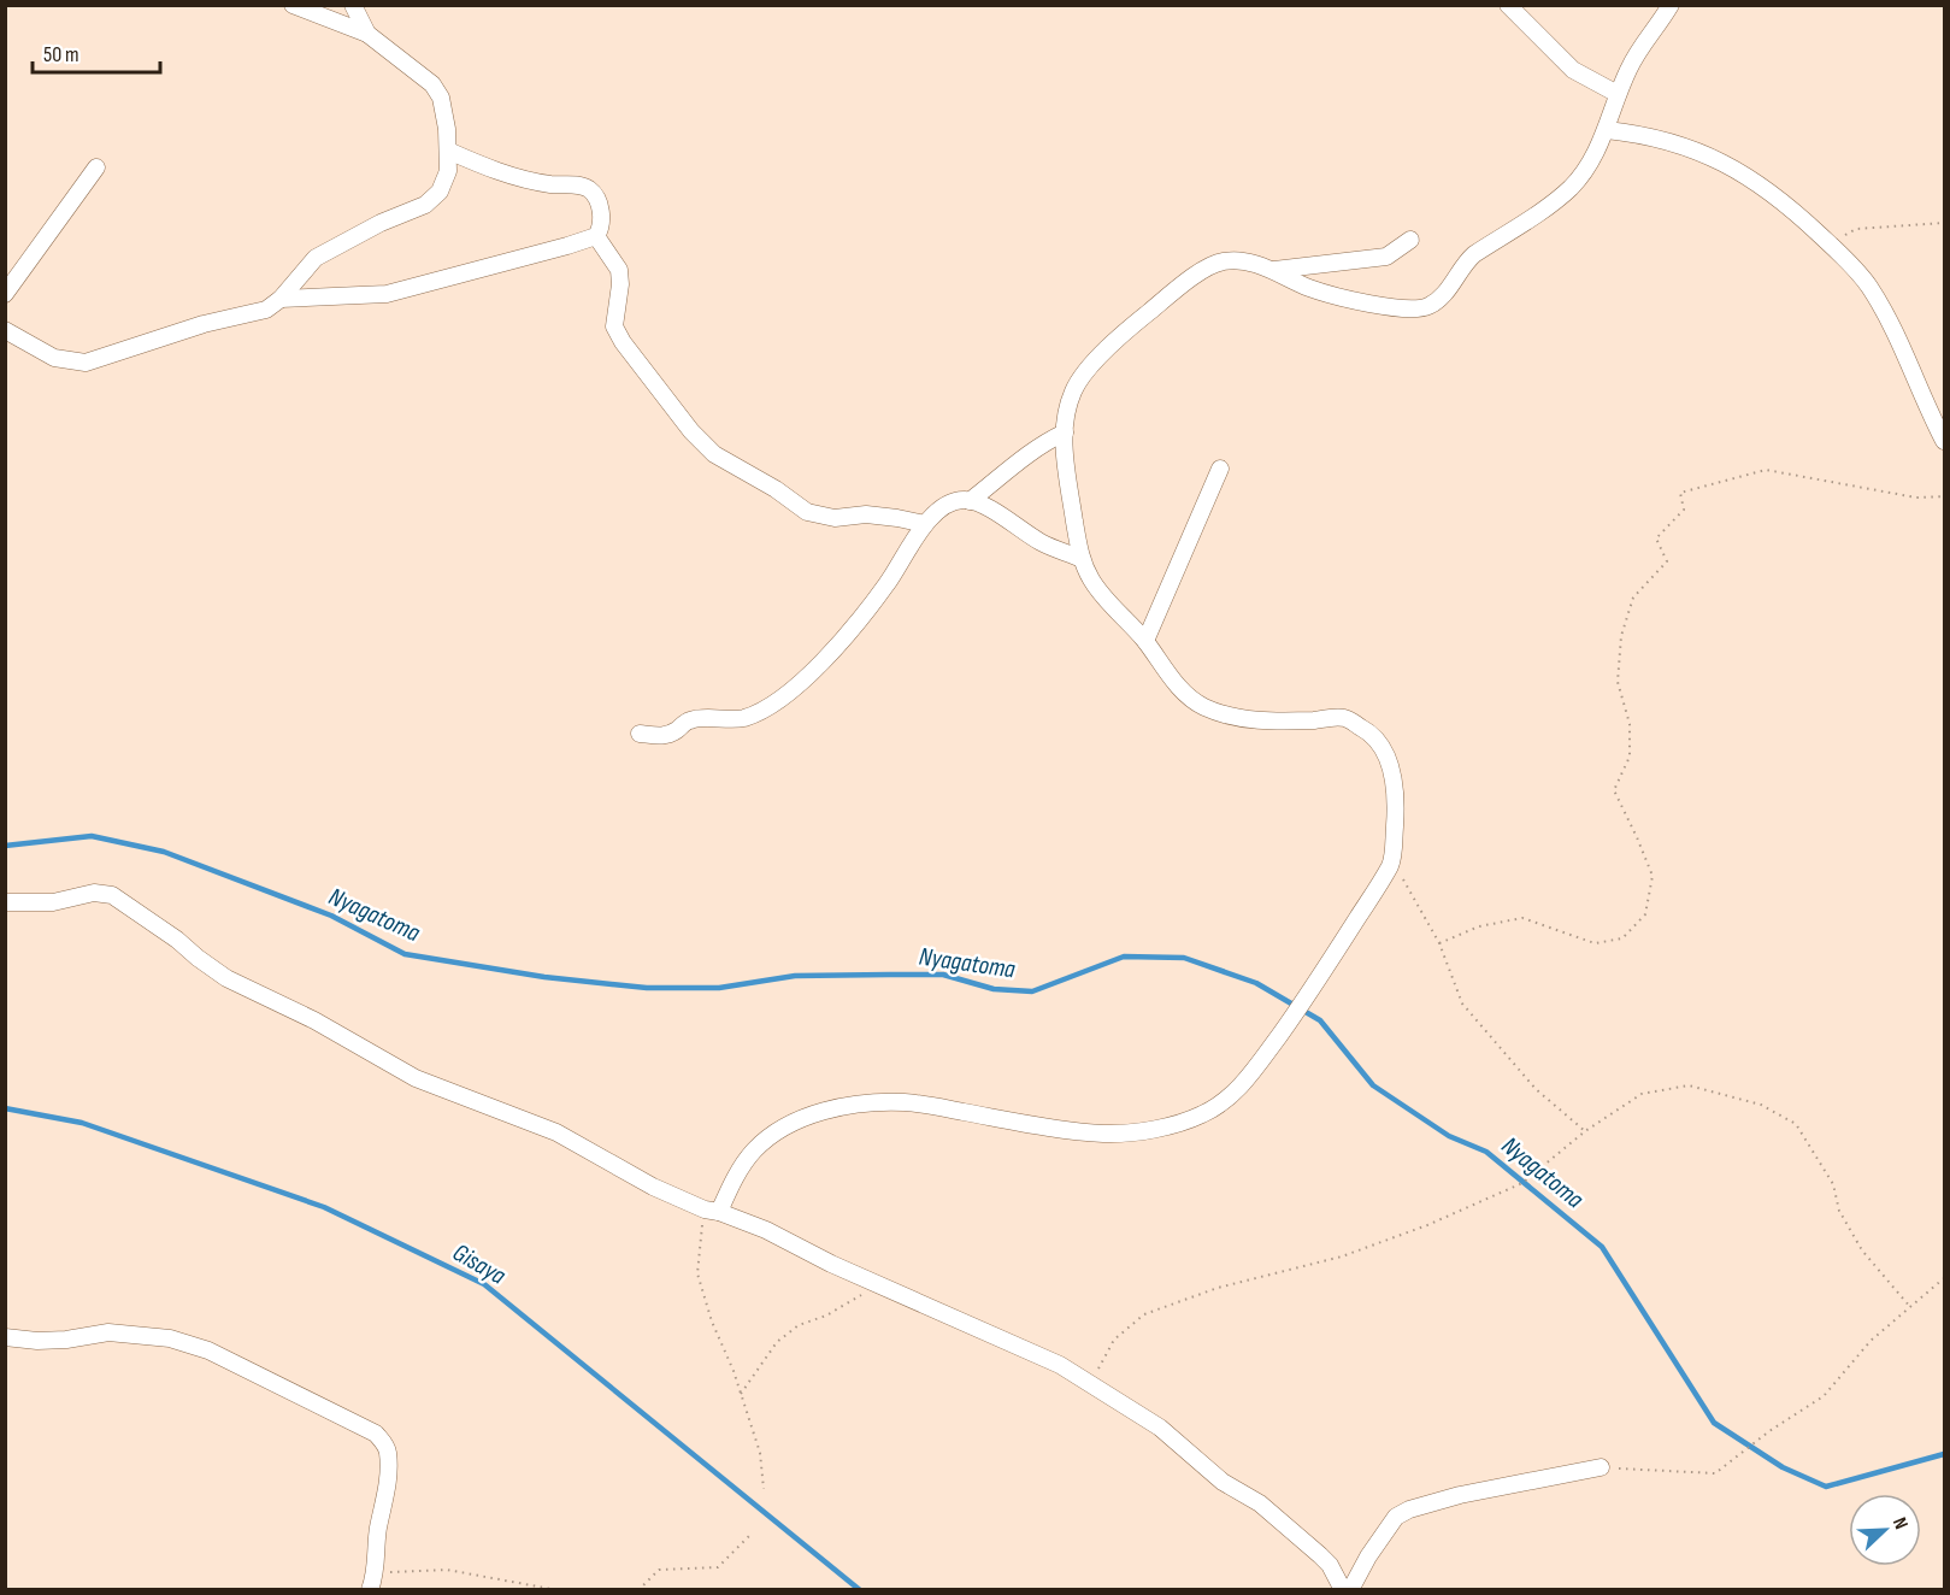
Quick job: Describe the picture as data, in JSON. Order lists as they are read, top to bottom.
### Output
{
  "water": ["Nyagatoma", "Gisaya"],
  "scale_bar": "50 m",
  "north": "top right"
}
